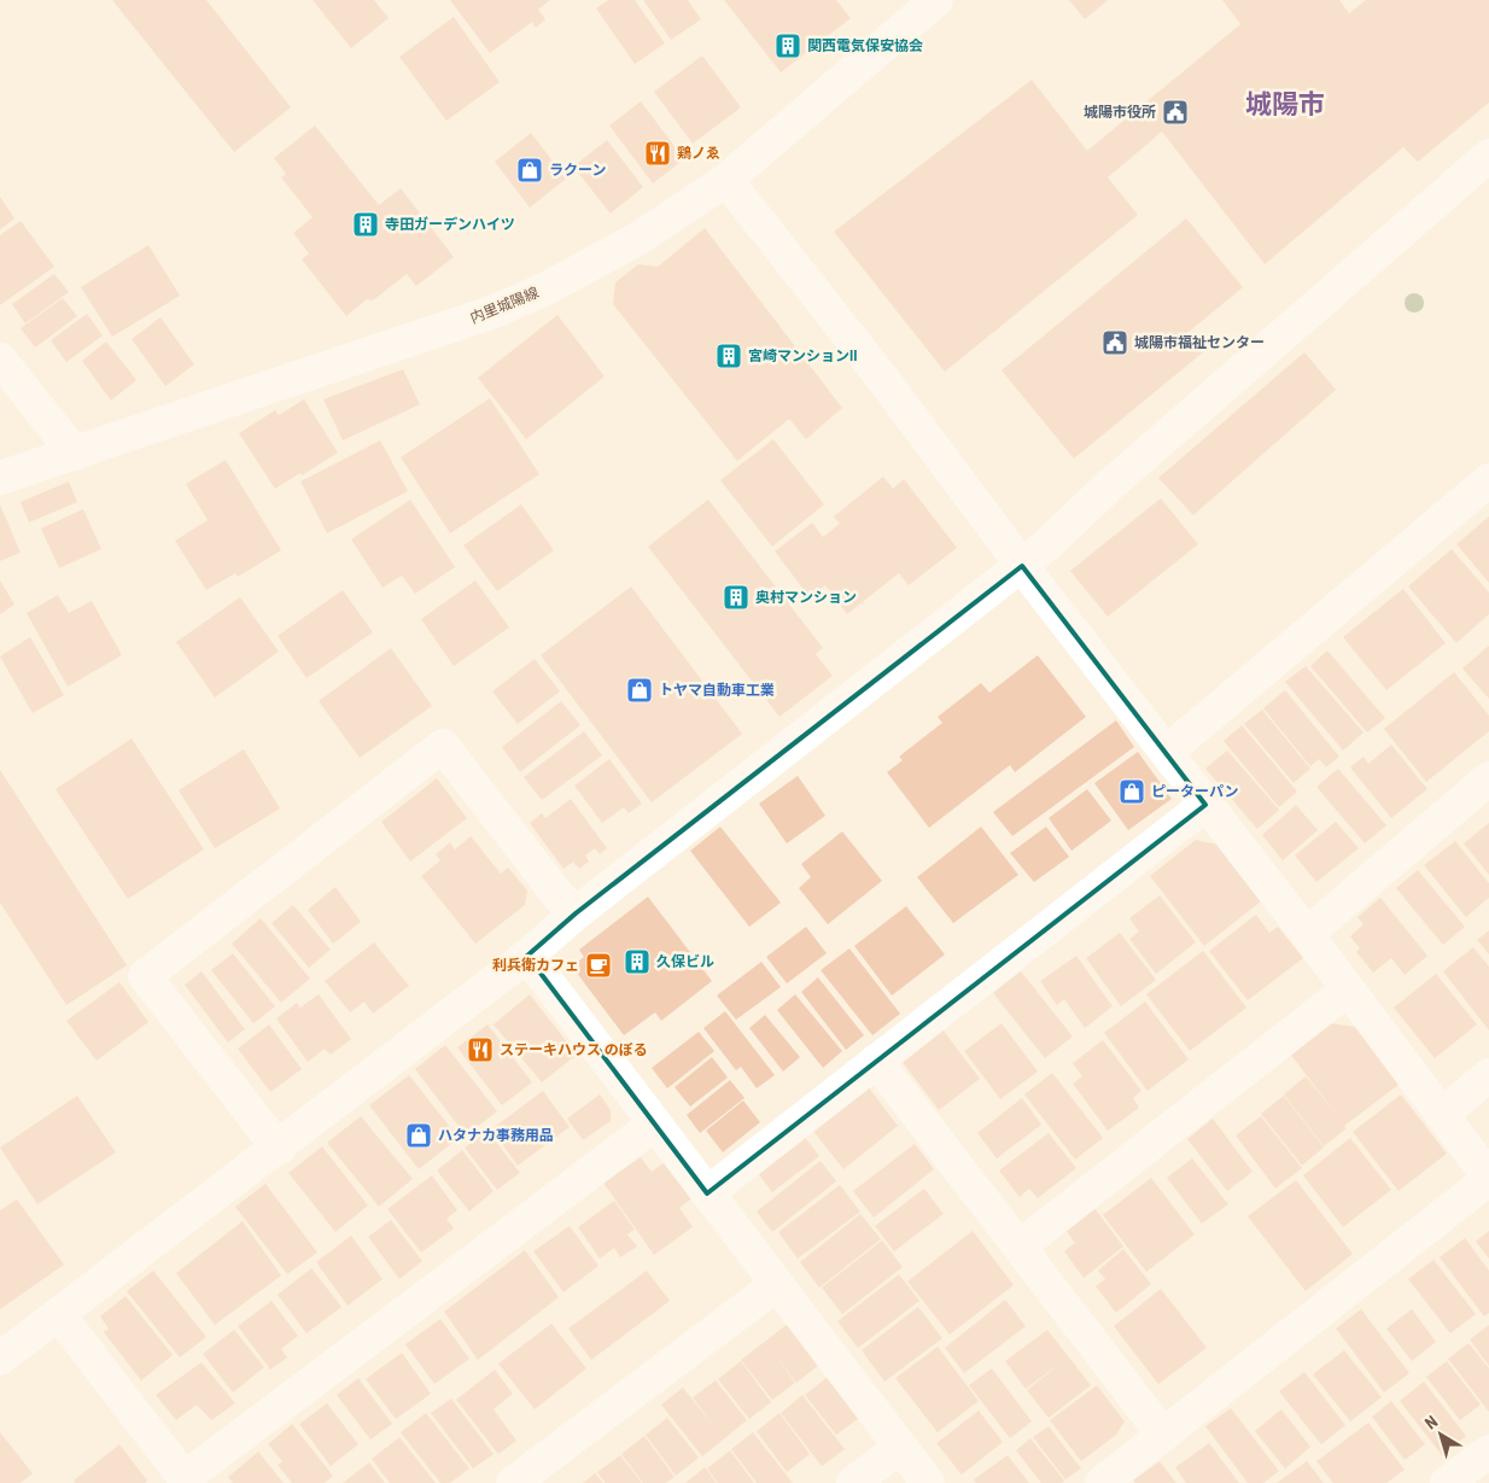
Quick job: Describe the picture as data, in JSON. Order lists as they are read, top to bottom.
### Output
{
  "streets": {
    "street": ["内里城陽線"]
  },
  "districts": ["城陽市"],
  "places": {
    "building": [
      "関西電気保安協会",
      "寺田ガーデンハイツ",
      "宮崎マンションII",
      "奥村マンション",
      "久保ビル"
    ],
    "public building": ["城陽市役所", "城陽市福祉センター"],
    "restaurant": ["鶏ノゑ", "ステーキハウス のぼる"],
    "shop": [
      "ラクーン",
      "トヤマ自動車工業",
      "ピーターパン",
      "ハタナカ事務用品"
    ],
    "cafe": ["利兵衛カフェ"]
  },
  "north": "top left"
}
